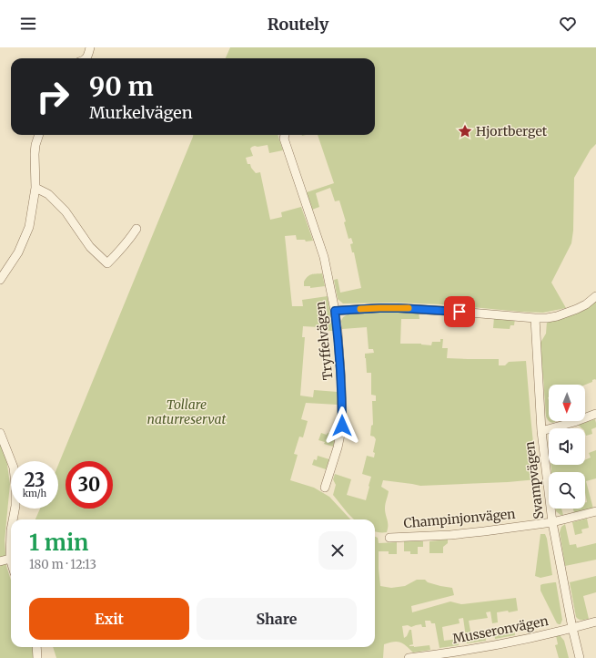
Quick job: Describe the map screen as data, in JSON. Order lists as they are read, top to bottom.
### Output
{
  "streets": {
    "street": [
      "Tryffelvägen",
      "Svampvägen",
      "Champinjonvägen",
      "Musseronvägen"
    ]
  },
  "crossings": [
    ["Svampvägen", "Champinjonvägen"],
    ["Svampvägen", "Musseronvägen"]
  ],
  "parks": ["Tollare naturreservat"],
  "places": {
    "place": ["Hjortberget"]
  },
  "north": "bottom",
  "page": {
    "header": "Routely",
    "turn": ["90 m", "Murkelvägen"],
    "speed": "23 km/h",
    "limit": "30",
    "heading": ["1 min", "180 m · 12:13"],
    "buttons": ["Exit", "Share"]
  }
}
